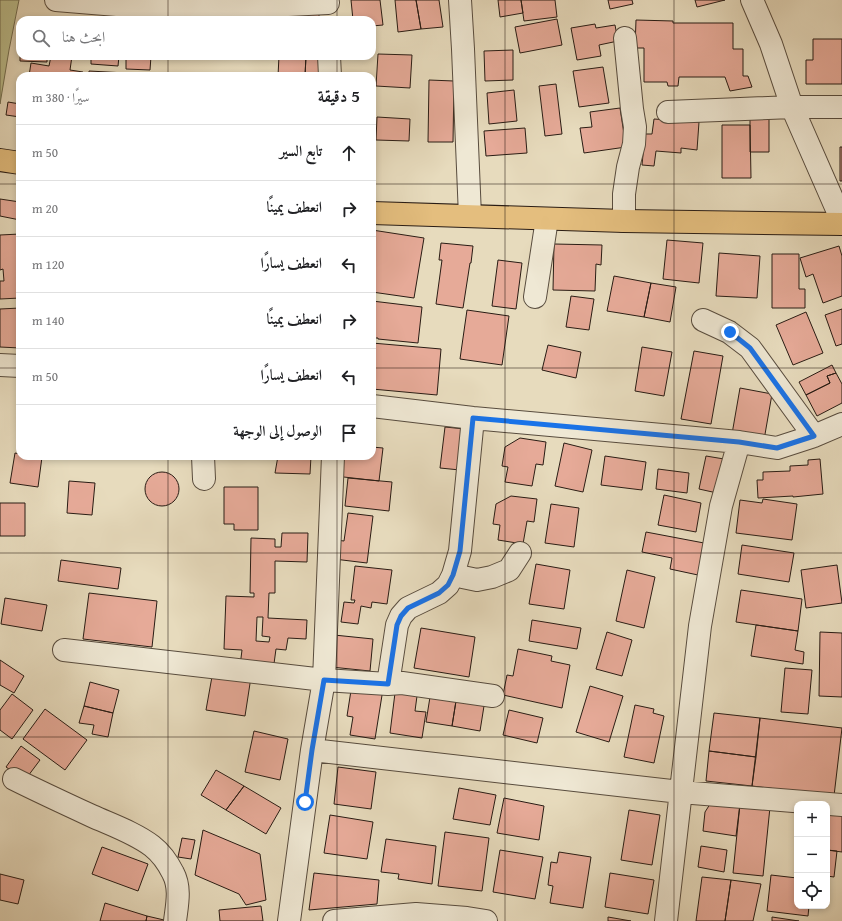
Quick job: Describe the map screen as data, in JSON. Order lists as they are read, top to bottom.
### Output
{
  "page": {
    "search": "ابحث هنا",
    "heading": ["5 دقيقة", "سيرًا · 380 m"],
    "list": [
      ["تابع السير", "50 m"],
      ["انعطف يمينًا", "20 m"],
      ["انعطف يسارًا", "120 m"],
      ["انعطف يمينًا", "140 m"],
      ["انعطف يسارًا", "50 m"],
      "الوصول إلى الوجهة"
    ],
    "map_buttons": ["+", "−"]
  }
}
